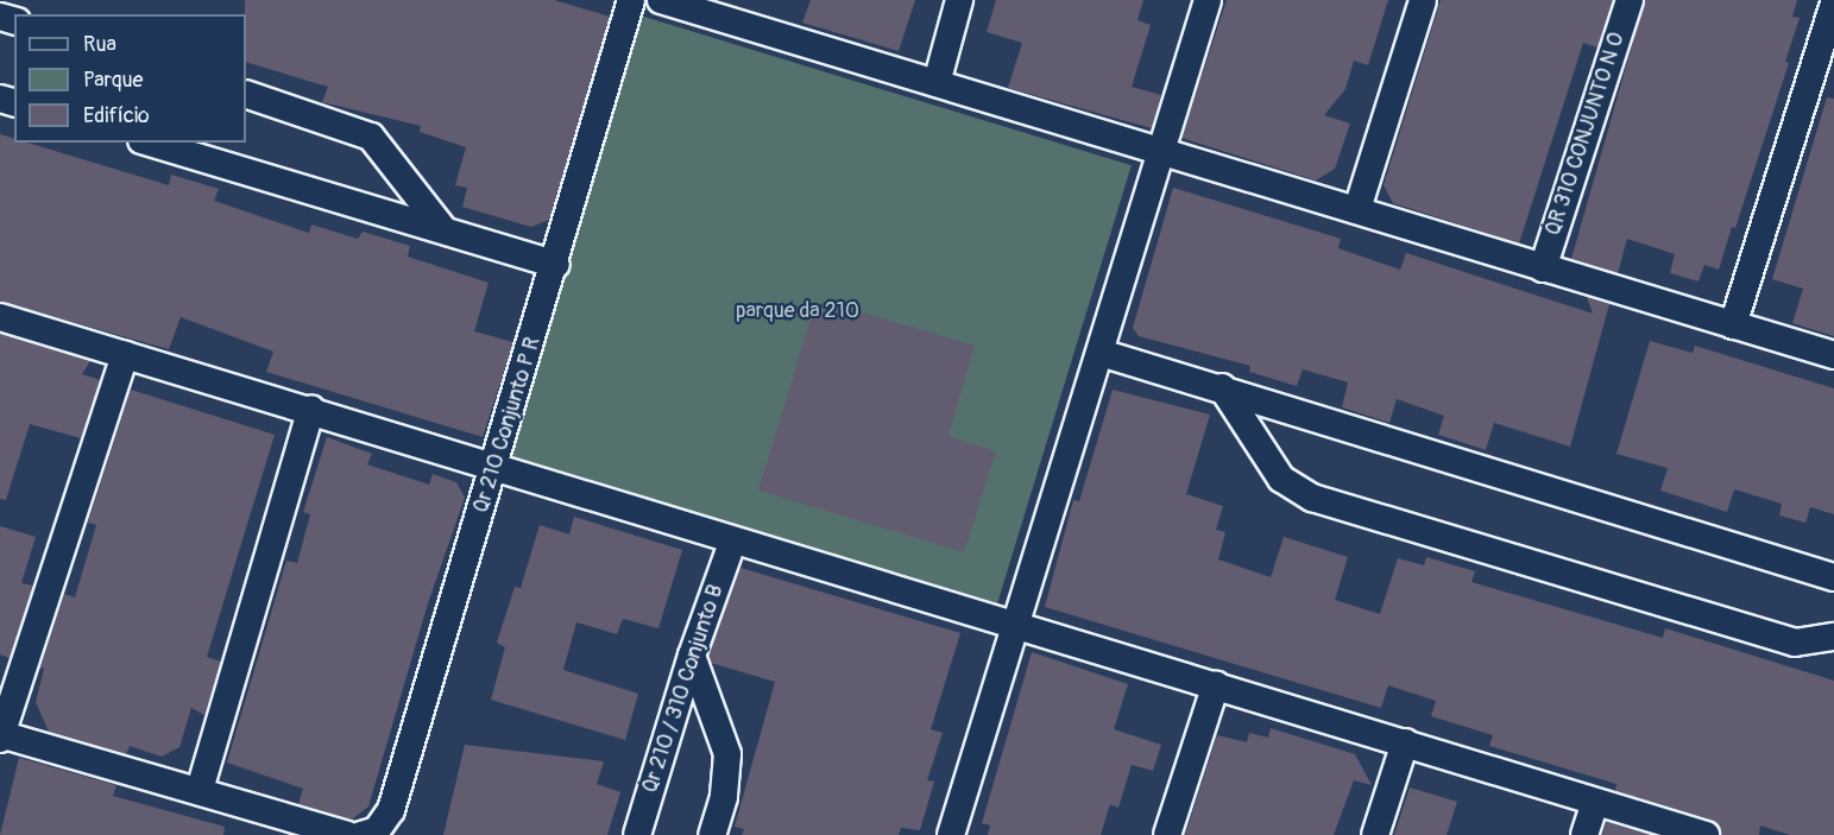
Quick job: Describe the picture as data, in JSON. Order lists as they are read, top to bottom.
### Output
{
  "streets": {
    "street": ["QR 310 CONJUNTO N O", "Qr 210 Conjunto P R", "Qr 210 / 310 Conjunto B"]
  },
  "parks": ["parque da 210"],
  "legend": ["Rua", "Parque", "Edifício"]
}
